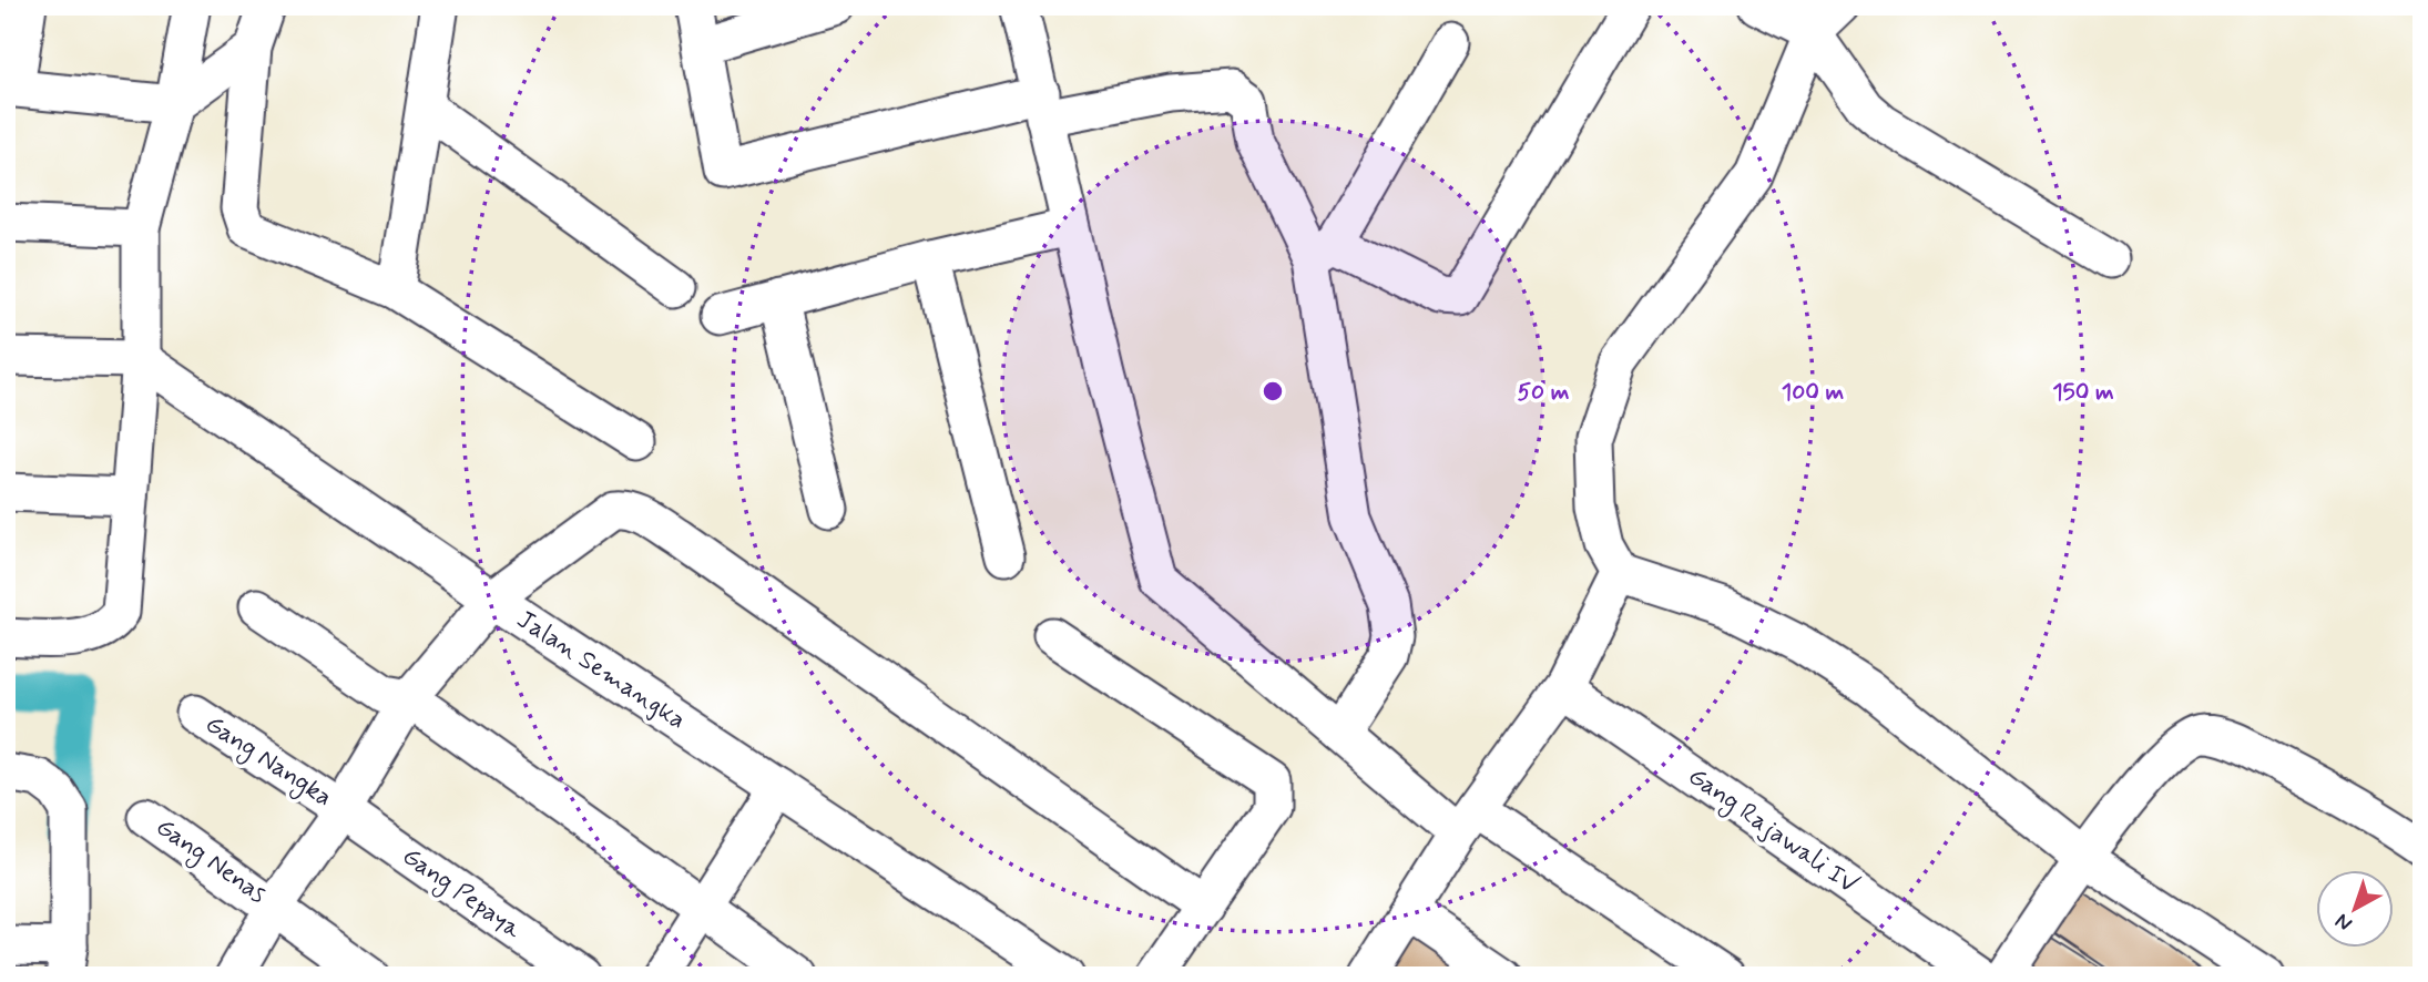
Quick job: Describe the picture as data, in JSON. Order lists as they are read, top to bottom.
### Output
{
  "streets": {
    "street": [
      "Jalan Semangka",
      "Gang Nangka",
      "Gang Rajawali IV",
      "Gang Nenas",
      "Gang Pepaya"
    ]
  },
  "crossings": [
    ["Gang Nangka", "Gang Pepaya"]
  ],
  "north": "bottom left",
  "rings": ["50 m", "100 m", "150 m"]
}
